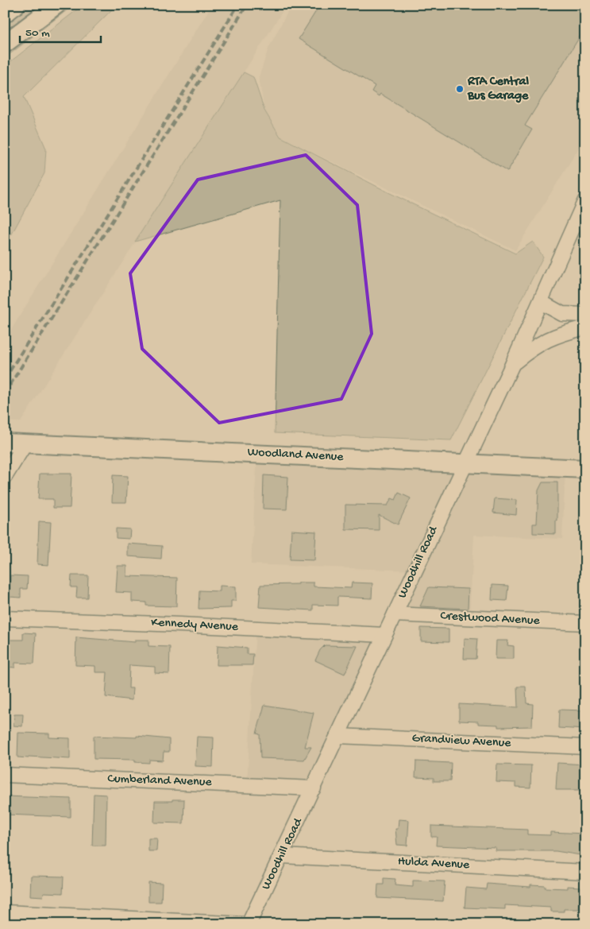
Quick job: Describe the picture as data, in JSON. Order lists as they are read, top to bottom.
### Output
{
  "streets": {
    "main road": ["Woodland Avenue"],
    "street": [
      "Woodhill Road",
      "Crestwood Avenue",
      "Kennedy Avenue",
      "Grandview Avenue",
      "Cumberland Avenue",
      "Hulda Avenue"
    ]
  },
  "crossings": [
    ["Woodland Avenue", "Woodhill Road"],
    ["Woodhill Road", "Crestwood Avenue"],
    ["Woodhill Road", "Kennedy Avenue"],
    ["Woodhill Road", "Grandview Avenue"],
    ["Woodhill Road", "Cumberland Avenue"],
    ["Woodhill Road", "Hulda Avenue"]
  ],
  "places": ["RTA Central Bus Garage"],
  "scale_bar": "50 m"
}
